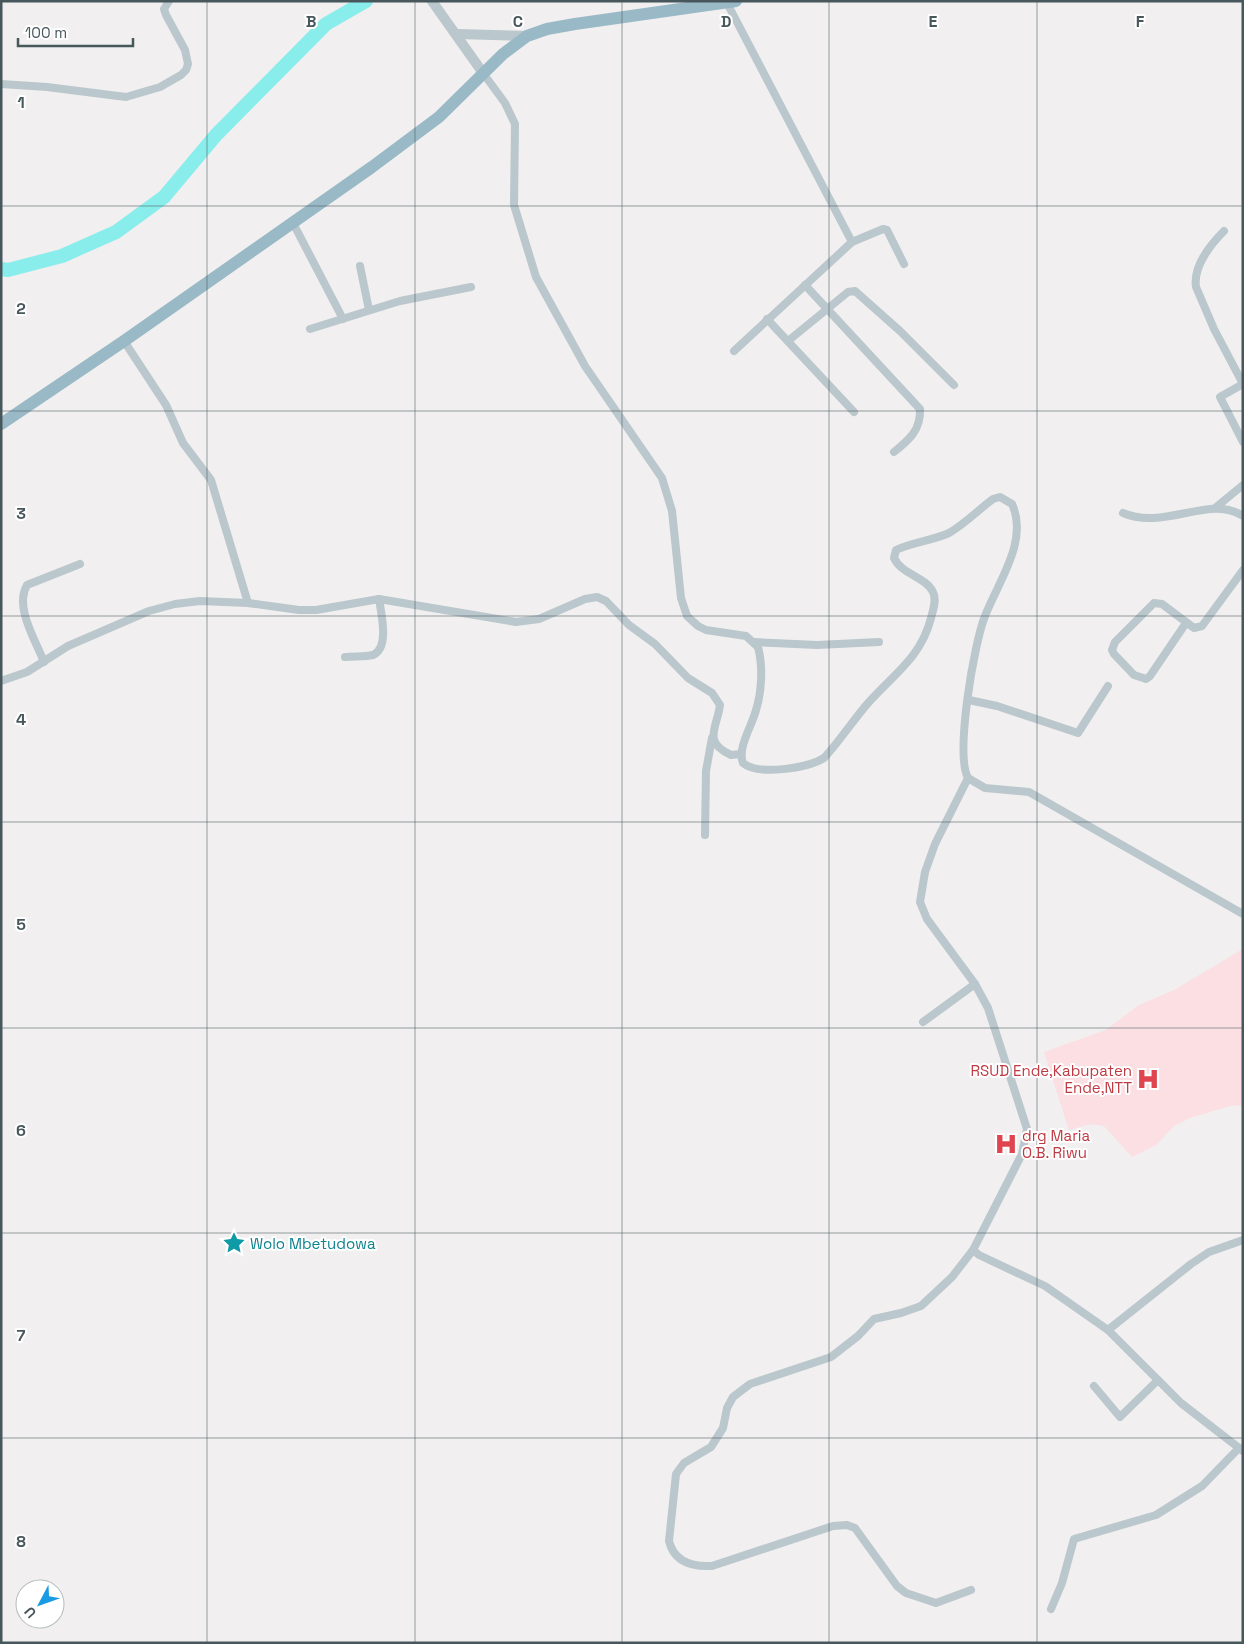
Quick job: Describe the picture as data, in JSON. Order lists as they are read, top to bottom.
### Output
{
  "places": {
    "hospital": ["RSUD Ende,Kabupaten Ende,NTT", "drg Maria O.B. Riwu"],
    "place": ["Wolo Mbetudowa"]
  },
  "scale_bar": "100 m",
  "north": "bottom left",
  "grid": {
    "columns": [
      "B",
      "C",
      "D",
      "E",
      "F"
    ],
    "rows": [
      "1",
      "2",
      "3",
      "4",
      "5",
      "6",
      "7",
      "8"
    ]
  }
}
